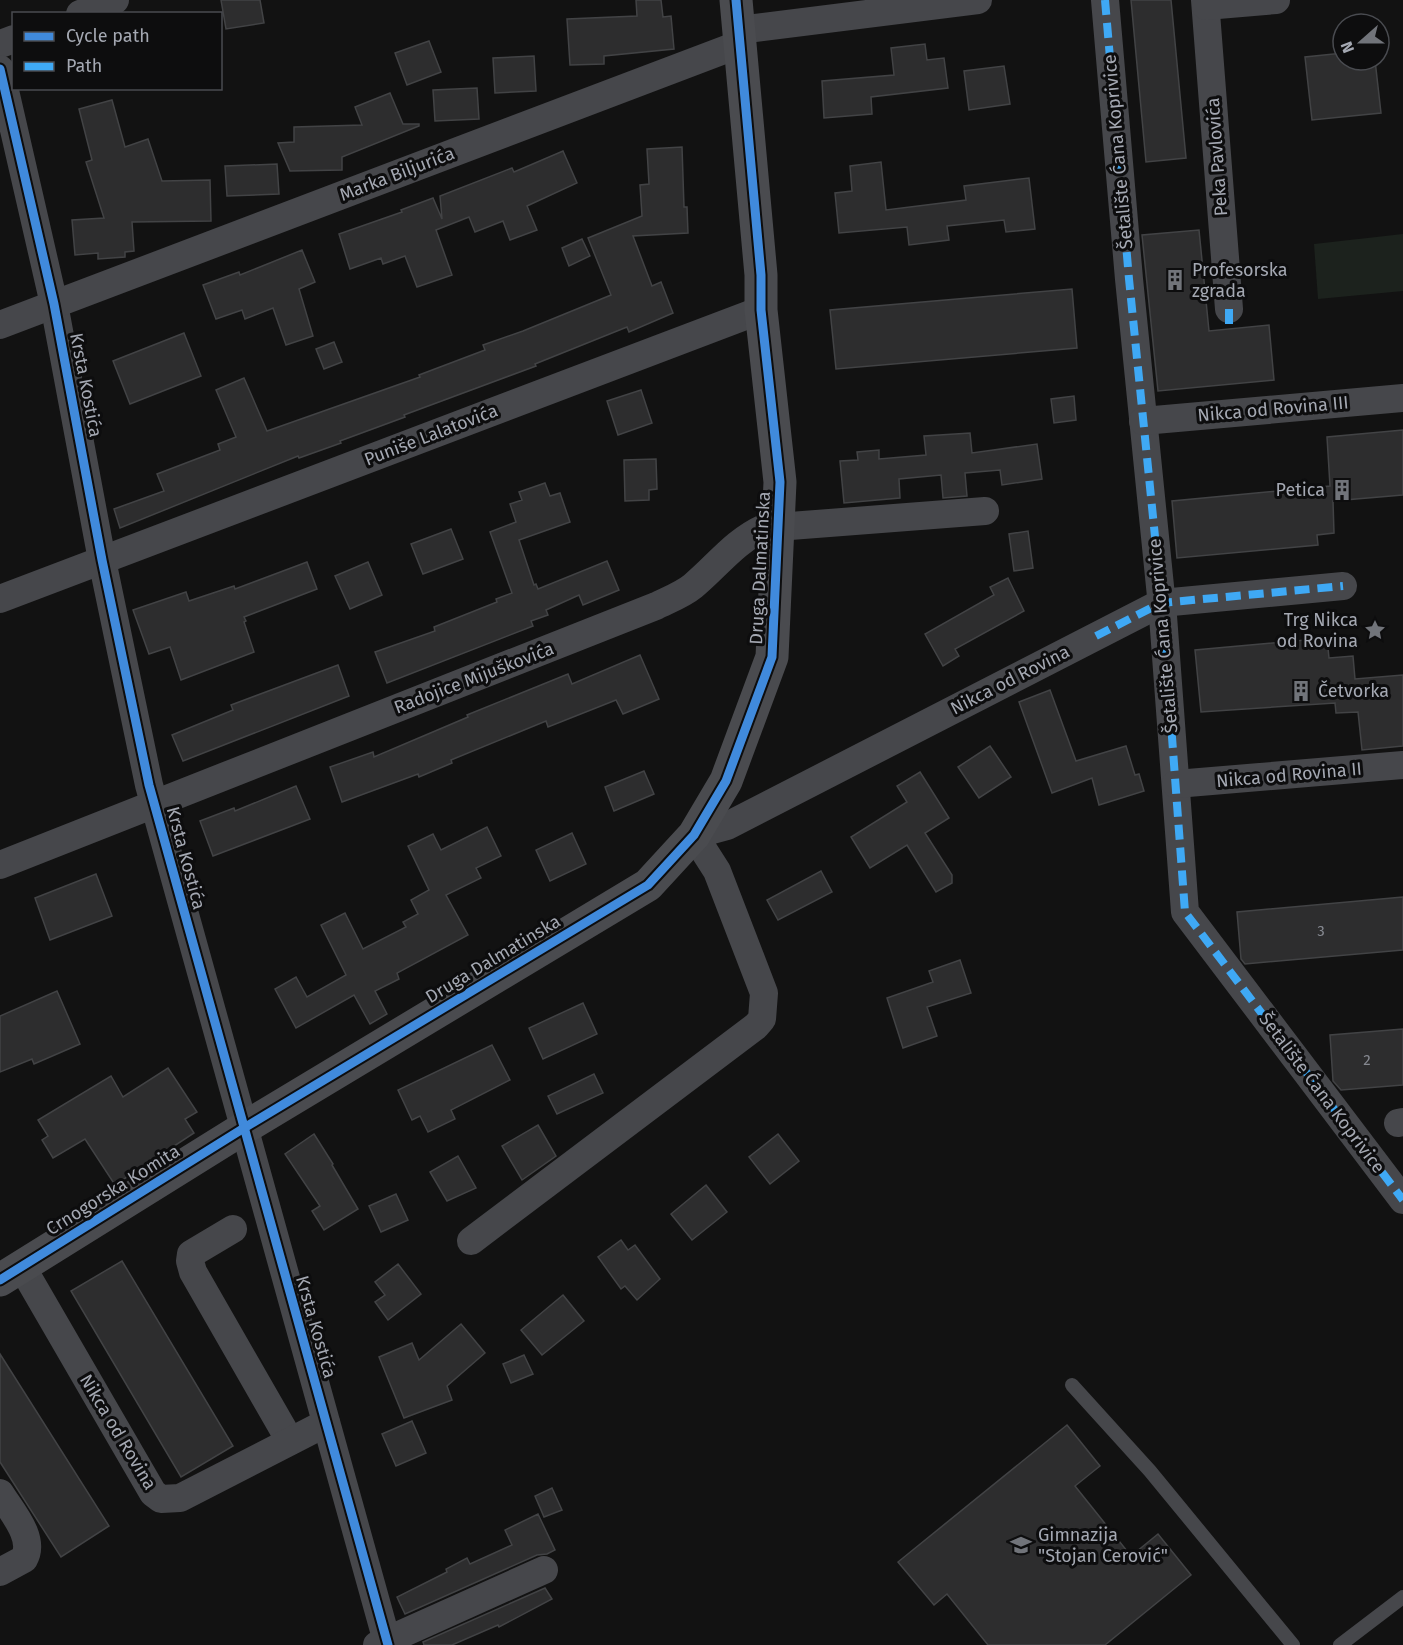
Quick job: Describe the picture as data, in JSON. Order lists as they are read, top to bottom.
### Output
{
  "streets": {
    "street": [
      "Šetalište Ćana Koprivice",
      "Peka Pavlovića",
      "Marka Biljurića",
      "Krsta Kostića",
      "Nikca od Rovina III",
      "Puniše Lalatovića",
      "Druga Dalmatinska",
      "Radojice Mijuškovića",
      "Nikca od Rovina",
      "Nikca od Rovina II",
      "Crnogorska Komita"
    ]
  },
  "crossings": [
    ["Šetalište Ćana Koprivice", "Nikca od Rovina III"],
    ["Šetalište Ćana Koprivice", "Nikca od Rovina"],
    ["Šetalište Ćana Koprivice", "Nikca od Rovina II"],
    ["Marka Biljurića", "Krsta Kostića"],
    ["Marka Biljurića", "Druga Dalmatinska"],
    ["Krsta Kostića", "Puniše Lalatovića"],
    ["Krsta Kostića", "Druga Dalmatinska"],
    ["Krsta Kostića", "Radojice Mijuškovića"],
    ["Krsta Kostića", "Nikca od Rovina"],
    ["Krsta Kostića", "Crnogorska Komita"],
    ["Puniše Lalatovića", "Druga Dalmatinska"],
    ["Druga Dalmatinska", "Radojice Mijuškovića"],
    ["Druga Dalmatinska", "Nikca od Rovina"],
    ["Druga Dalmatinska", "Crnogorska Komita"],
    ["Nikca od Rovina", "Crnogorska Komita"]
  ],
  "places": {
    "building": ["Profesorska zgrada", "Petica", "Četvorka"],
    "place": ["Trg Nikca od Rovina"],
    "school or university": ["Gimnazija \"Stojan Cerović\""]
  },
  "house_numbers": ["3", "2"],
  "legend": ["Cycle path", "Path"],
  "north": "left"
}
